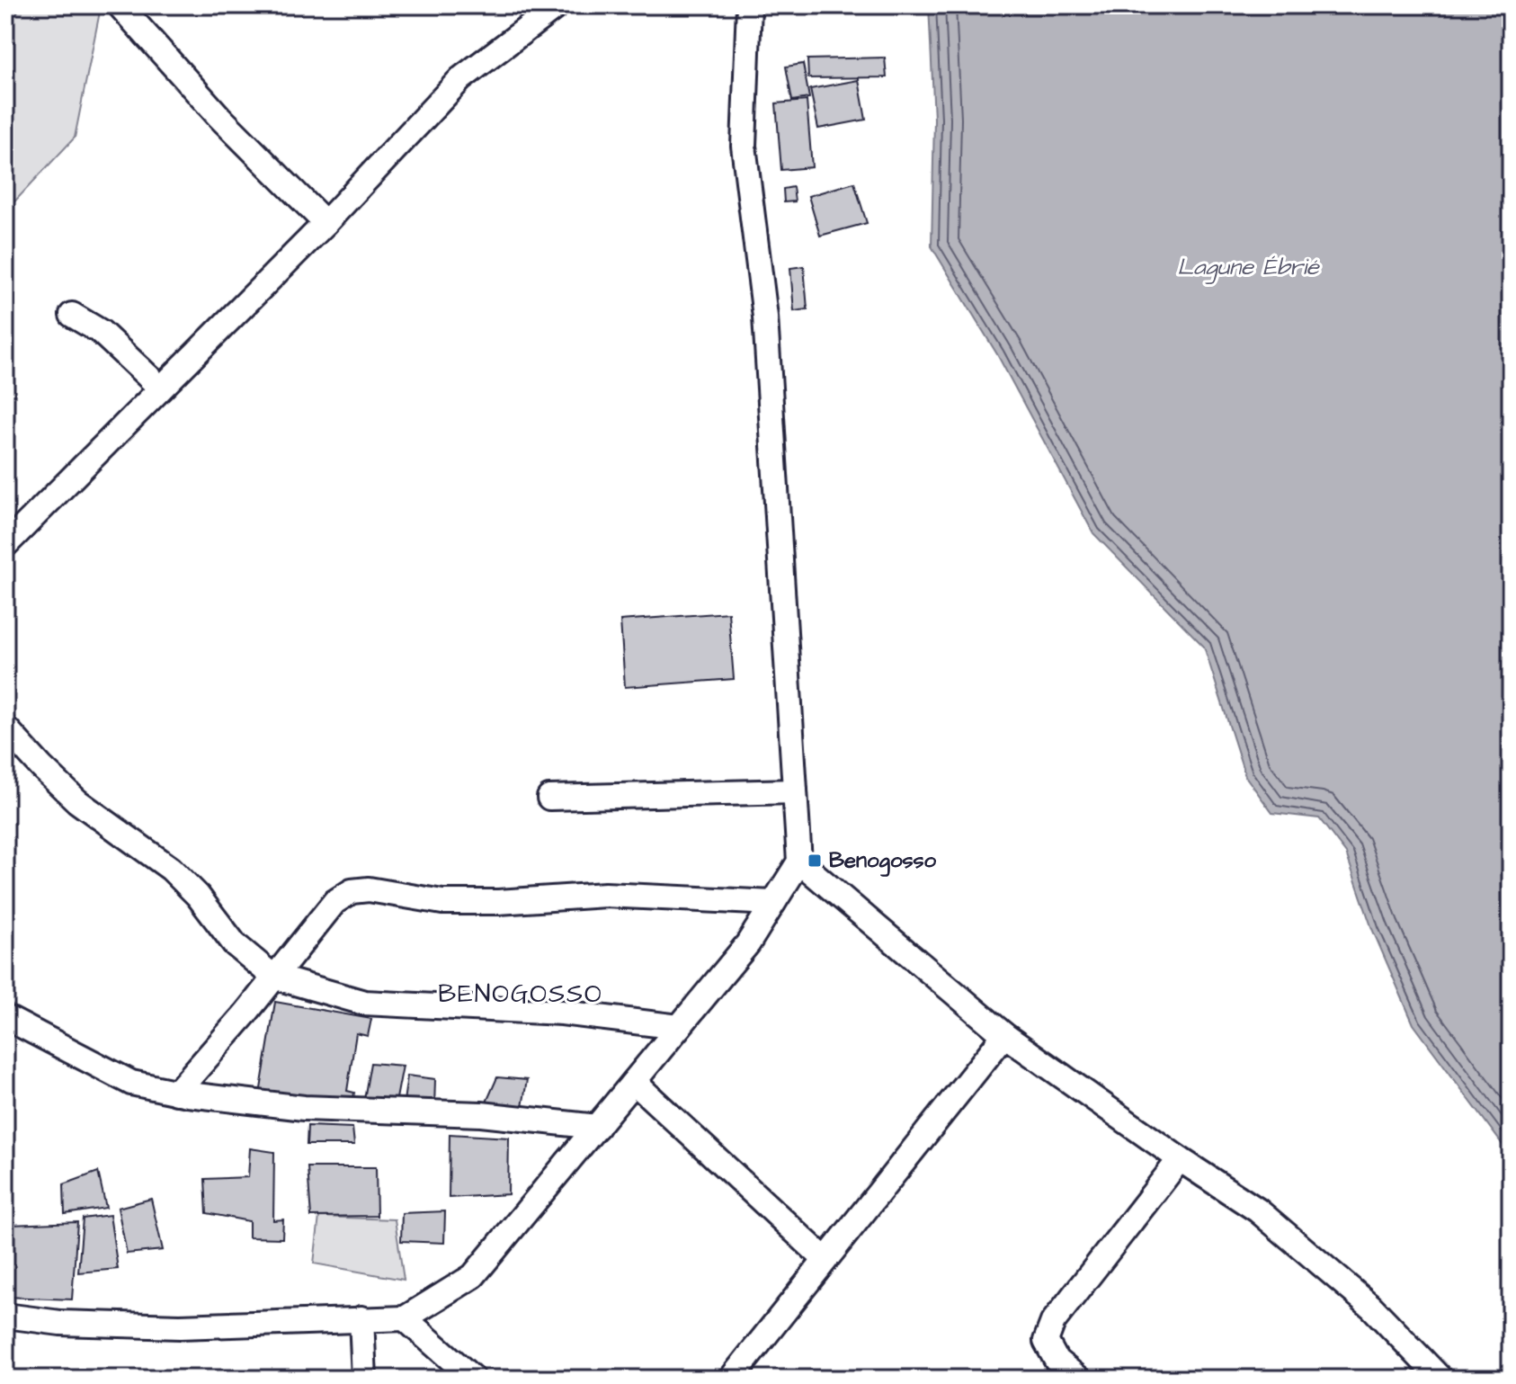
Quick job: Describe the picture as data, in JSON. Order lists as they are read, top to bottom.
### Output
{
  "districts": ["BENOGOSSO"],
  "water": ["Lagune Ébrié"],
  "places": {
    "transit": ["Benogosso"]
  }
}
